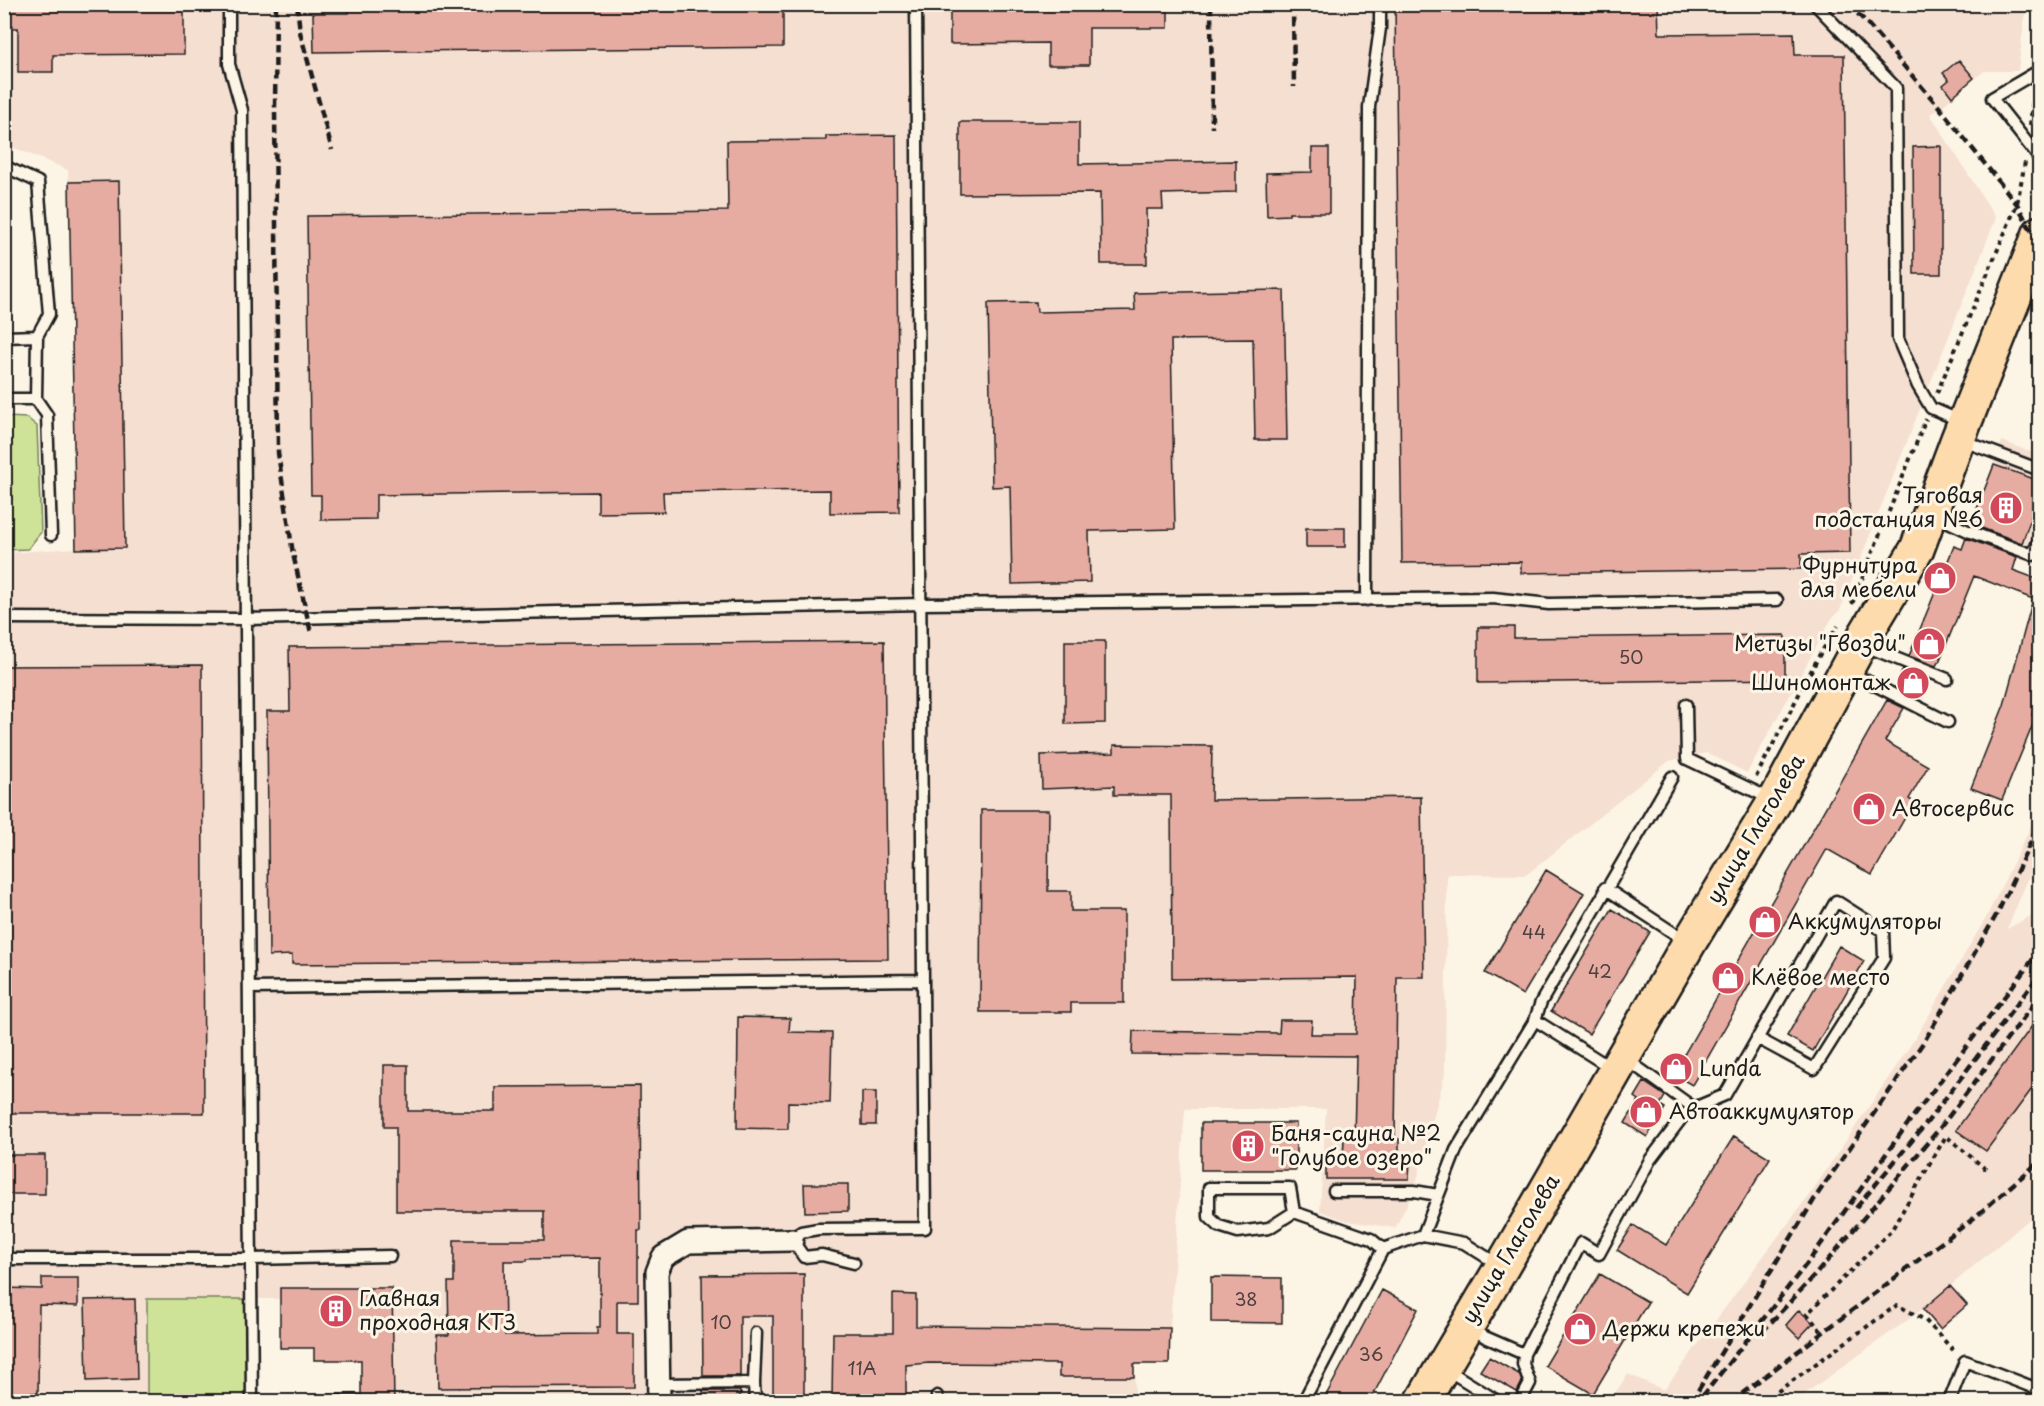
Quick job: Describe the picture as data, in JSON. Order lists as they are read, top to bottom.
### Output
{
  "streets": {
    "main road": ["улица Глаголева"]
  },
  "places": {
    "building": ["Тяговая подстанция №6", "Баня-сауна №2 \"Голубое озеро\"", "Главная проходная КТЗ"],
    "shop": [
      "Фурнитура для мебели",
      "Метизы \"Гвозди\"",
      "Шиномонтаж",
      "Автосервис",
      "Аккумуляторы",
      "Клёвое место",
      "Lunda",
      "Автоаккумулятор",
      "Держи крепежи"
    ]
  },
  "house_numbers": [
    "50",
    "44",
    "42",
    "38",
    "10",
    "36",
    "11А"
  ]
}
